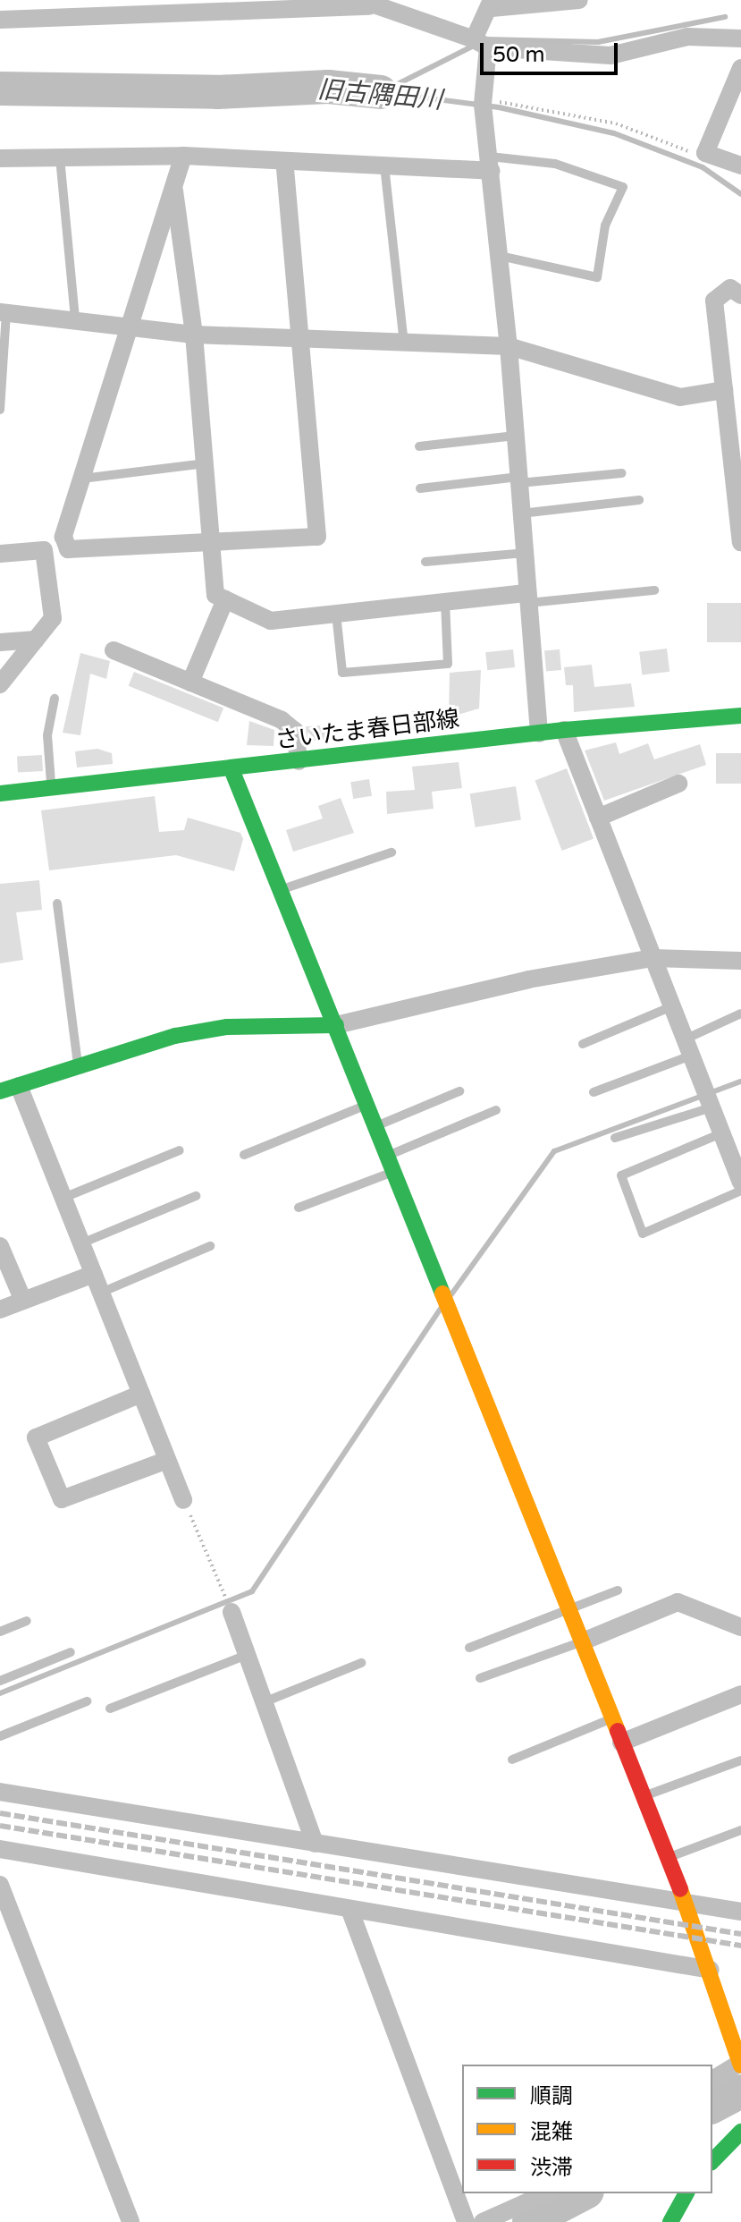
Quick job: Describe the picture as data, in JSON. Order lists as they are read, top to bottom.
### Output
{
  "streets": {
    "street": ["さいたま春日部線"]
  },
  "water": ["旧古隅田川"],
  "legend": ["順調", "混雑", "渋滞"],
  "scale_bar": "50 m"
}
